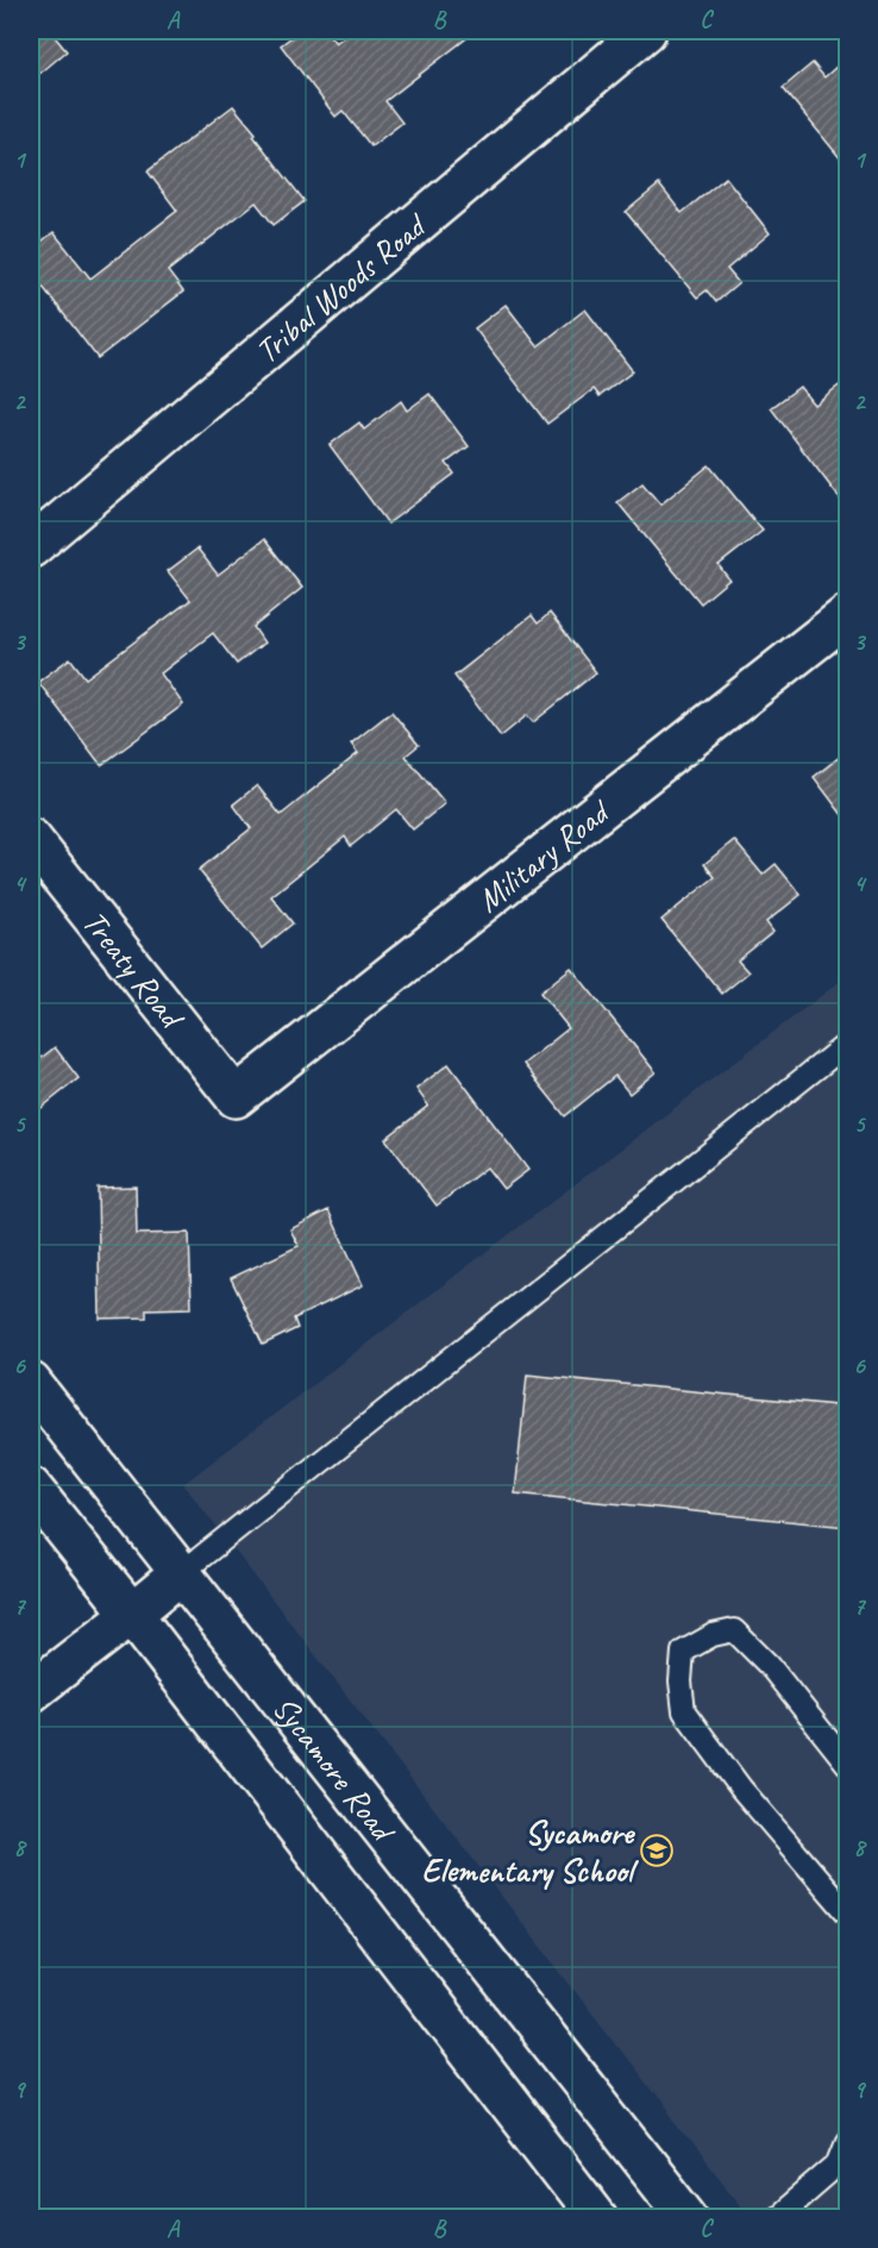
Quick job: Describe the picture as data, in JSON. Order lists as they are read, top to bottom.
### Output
{
  "streets": {
    "street": [
      "Tribal Woods Road",
      "Military Road",
      "Treaty Road",
      "Sycamore Road"
    ]
  },
  "crossings": [
    ["Military Road", "Treaty Road"]
  ],
  "places": {
    "school or university": ["Sycamore Elementary School"]
  },
  "grid": {
    "columns": ["A", "B", "C"],
    "rows": [
      "1",
      "2",
      "3",
      "4",
      "5",
      "6",
      "7",
      "8",
      "9"
    ]
  }
}
